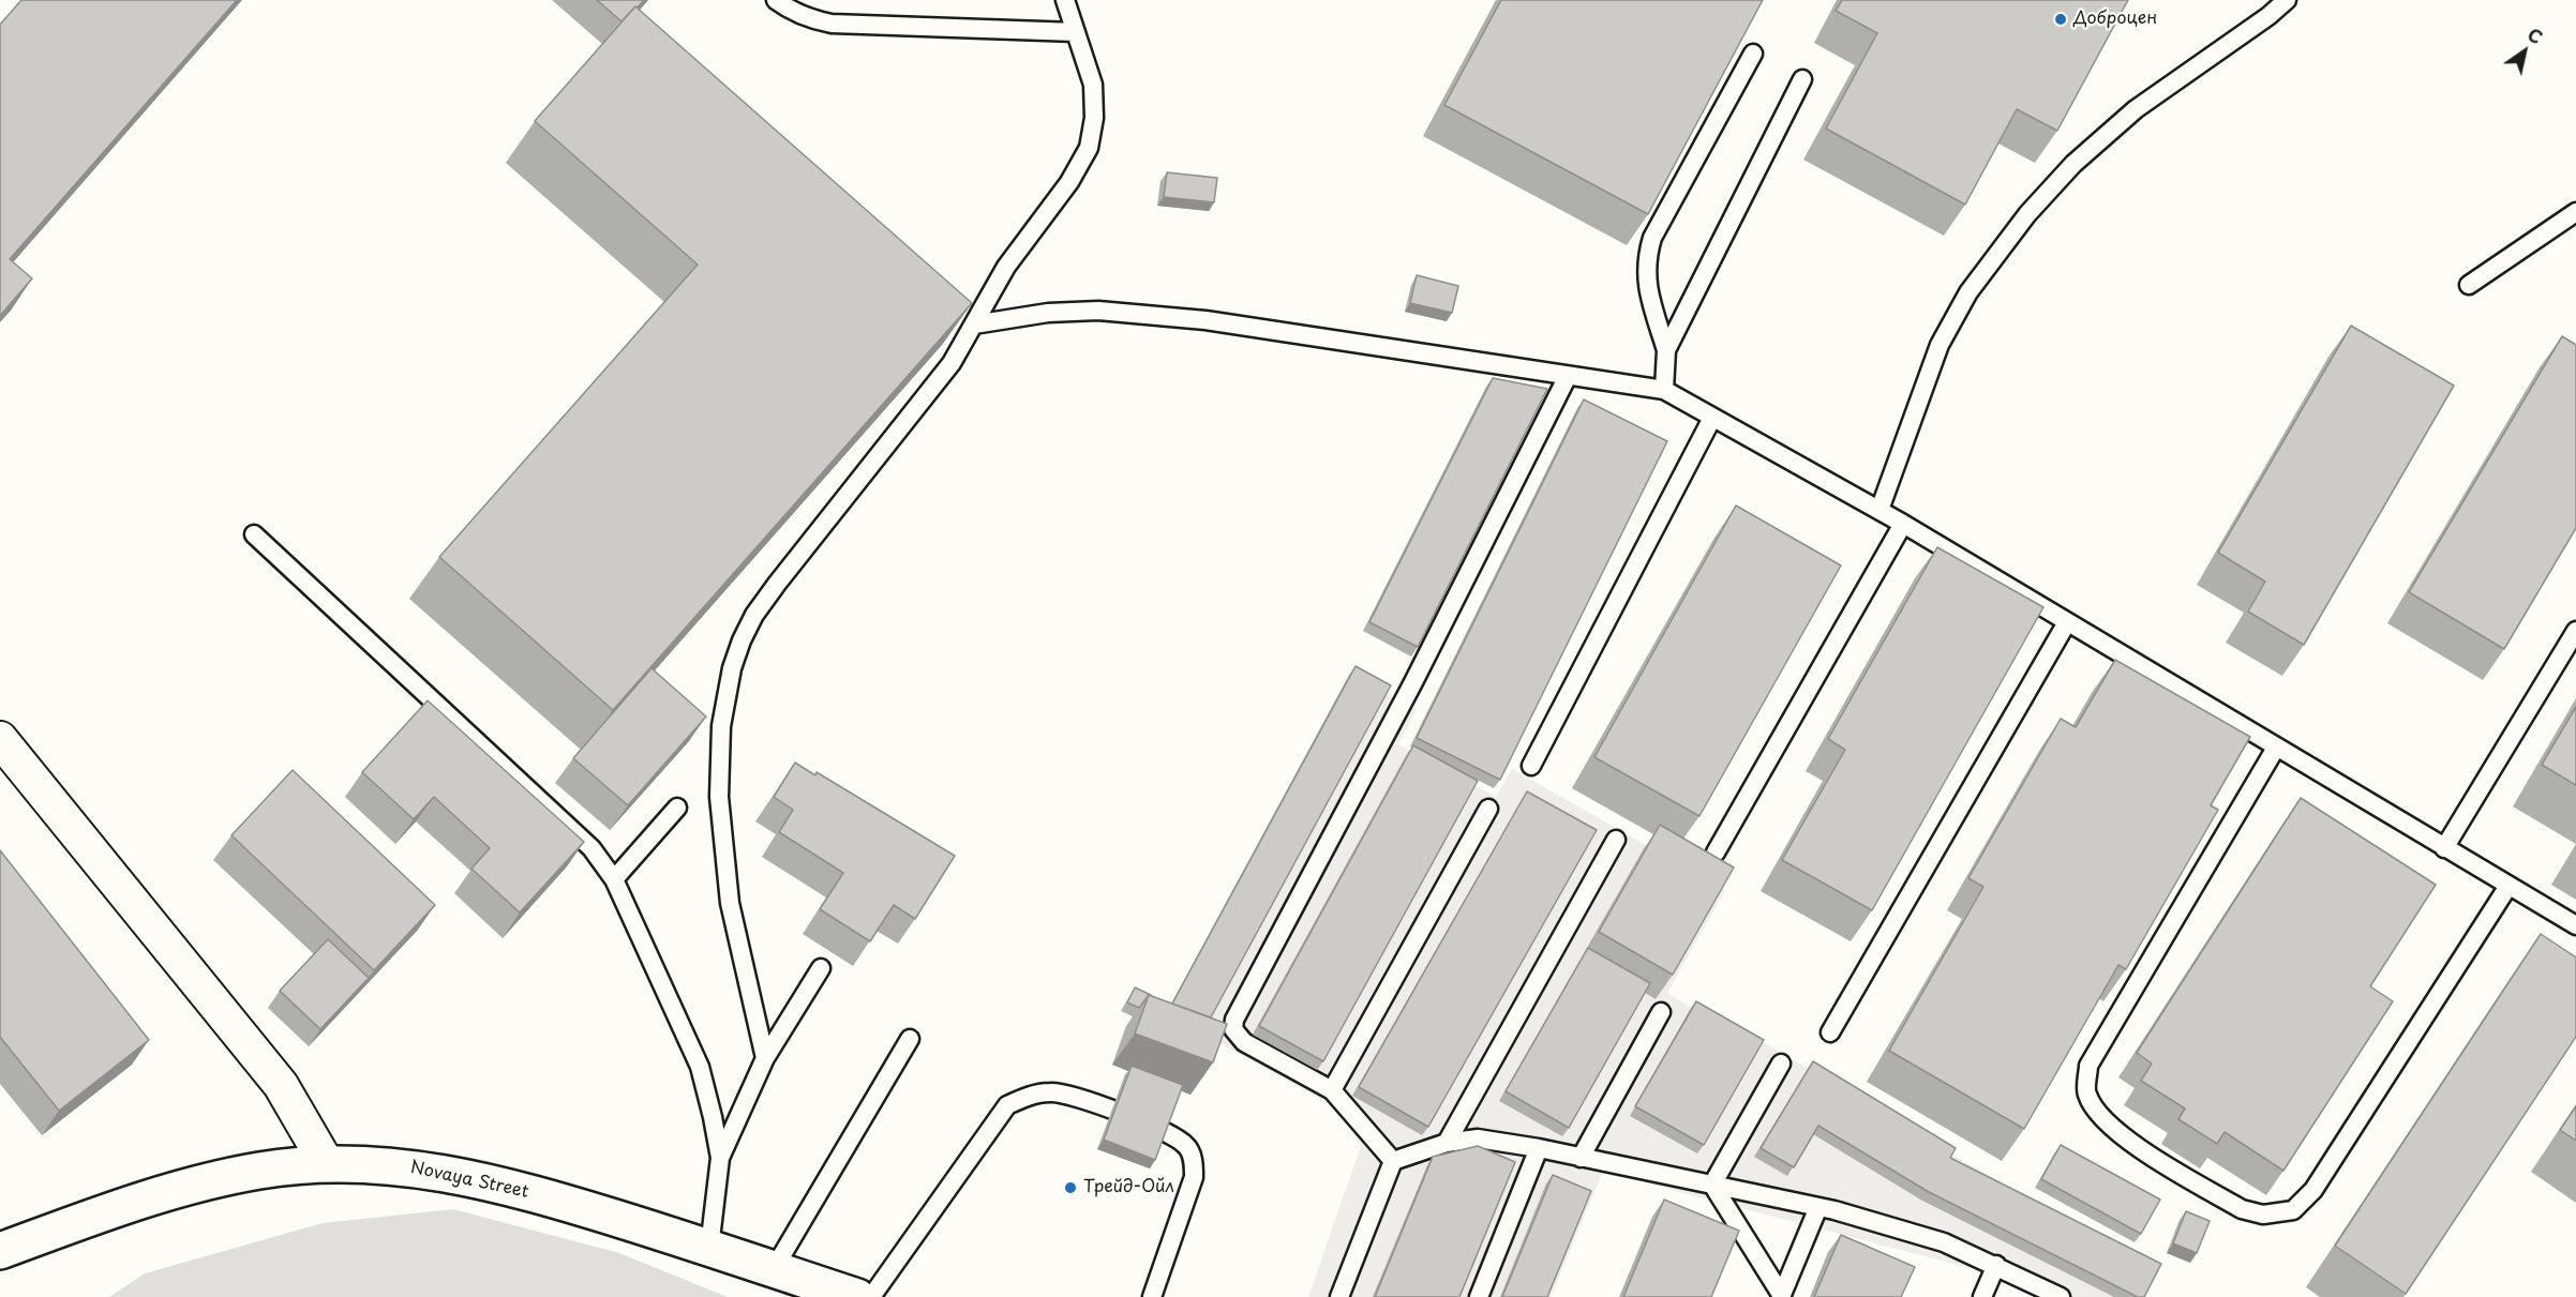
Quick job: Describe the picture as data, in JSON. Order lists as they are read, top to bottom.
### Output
{
  "streets": {
    "street": ["Novaya Street"]
  },
  "places": ["Доброцен", "Трейд-Ойл"],
  "north": "top right"
}
